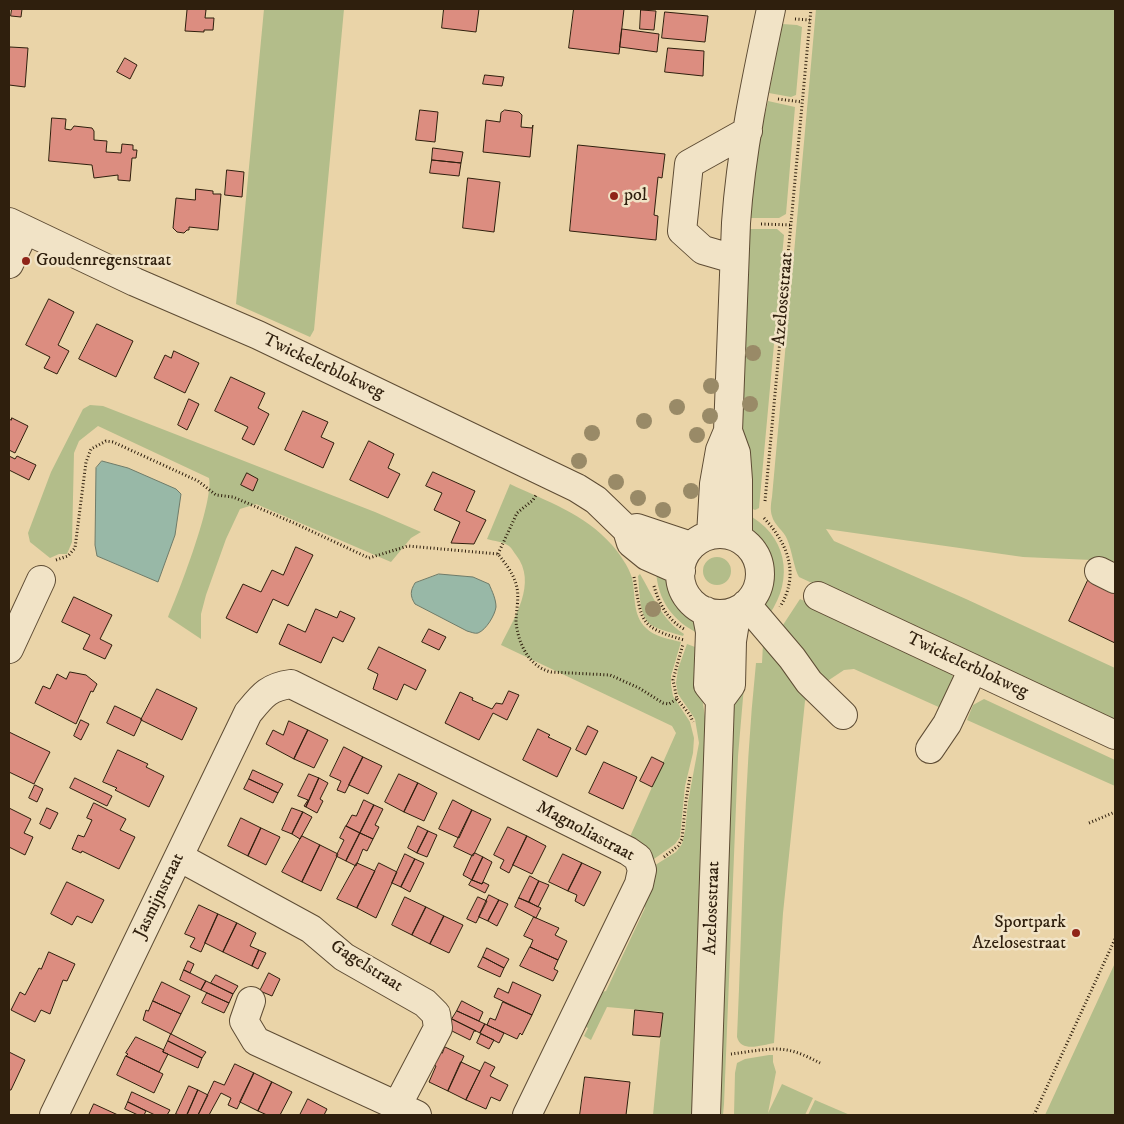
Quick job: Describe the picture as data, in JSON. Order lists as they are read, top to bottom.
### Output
{
  "streets": {
    "street": [
      "Azelosestraat",
      "Twickelerblokweg",
      "Magnoliastraat",
      "Jasmijnstraat",
      "Gagelstraat"
    ]
  },
  "crossings": [
    ["Azelosestraat", "Twickelerblokweg"],
    ["Magnoliastraat", "Jasmijnstraat"],
    ["Jasmijnstraat", "Gagelstraat"]
  ],
  "places": ["pol", "Goudenregenstraat", "Sportpark Azelosestraat"]
}
